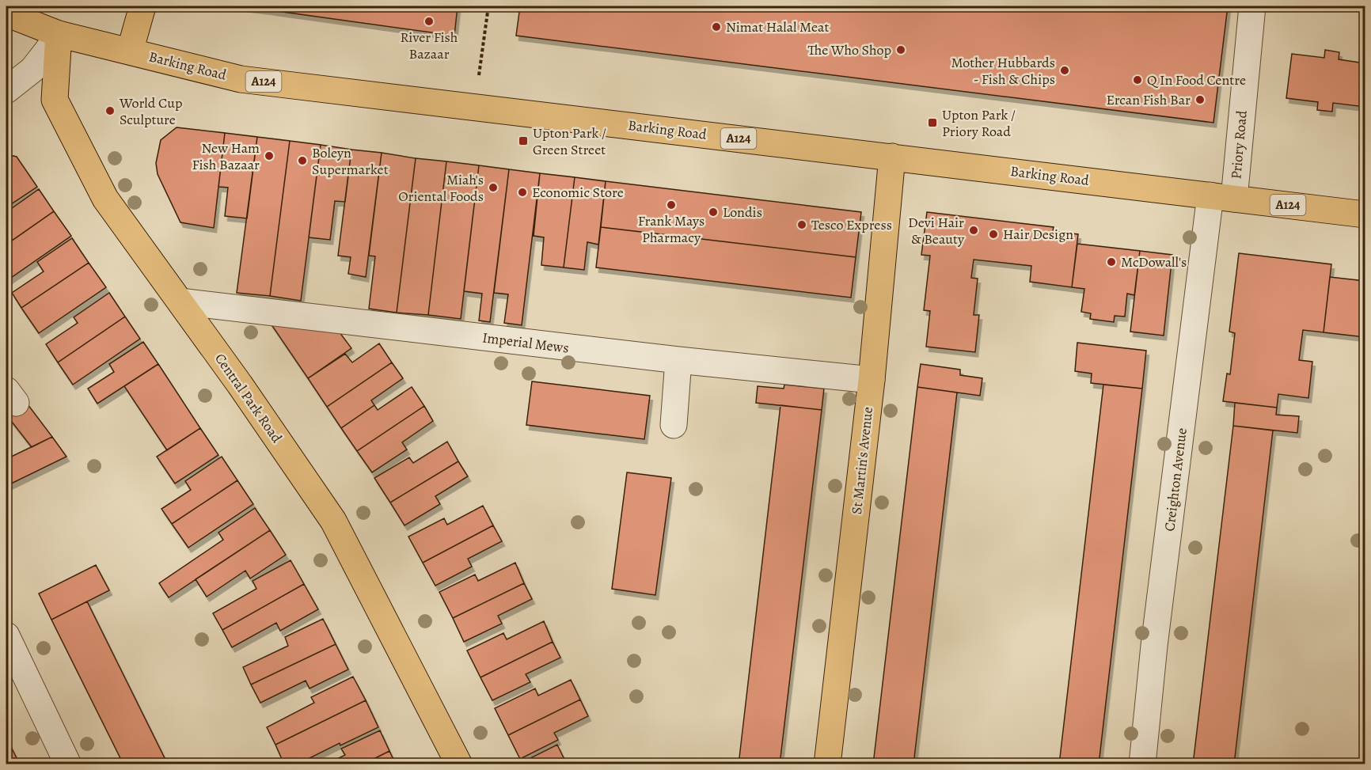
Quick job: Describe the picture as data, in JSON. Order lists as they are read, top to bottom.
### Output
{
  "streets": {
    "main road": [
      "Barking Road",
      "A124",
      "Central Park Road",
      "St Martin's Avenue"
    ],
    "street": ["Priory Road", "Imperial Mews", "Creighton Avenue"]
  },
  "crossings": [
    ["Barking Road", "Priory Road"],
    ["Barking Road", "Central Park Road"],
    ["Barking Road", "St Martin's Avenue"],
    ["Barking Road", "Creighton Avenue"],
    ["Priory Road", "Creighton Avenue"],
    ["Imperial Mews", "Central Park Road"],
    ["Imperial Mews", "St Martin's Avenue"]
  ],
  "places": {
    "other": [
      "River Fish Bazaar",
      "Nimat Halal Meat",
      "The Who Shop",
      "Mother Hubbards - Fish & Chips",
      "Q In Food Centre",
      "Ercan Fish Bar",
      "World Cup Sculpture",
      "New Ham Fish Bazaar",
      "Boleyn Supermarket",
      "Miah's Oriental Foods",
      "Economic Store",
      "Frank Mays Pharmacy",
      "Londis",
      "Tesco Express",
      "Devi Hair & Beauty",
      "Hair Design",
      "McDowall's"
    ],
    "transit": ["Upton Park / Priory Road", "Upton Park / Green Street"]
  }
}
